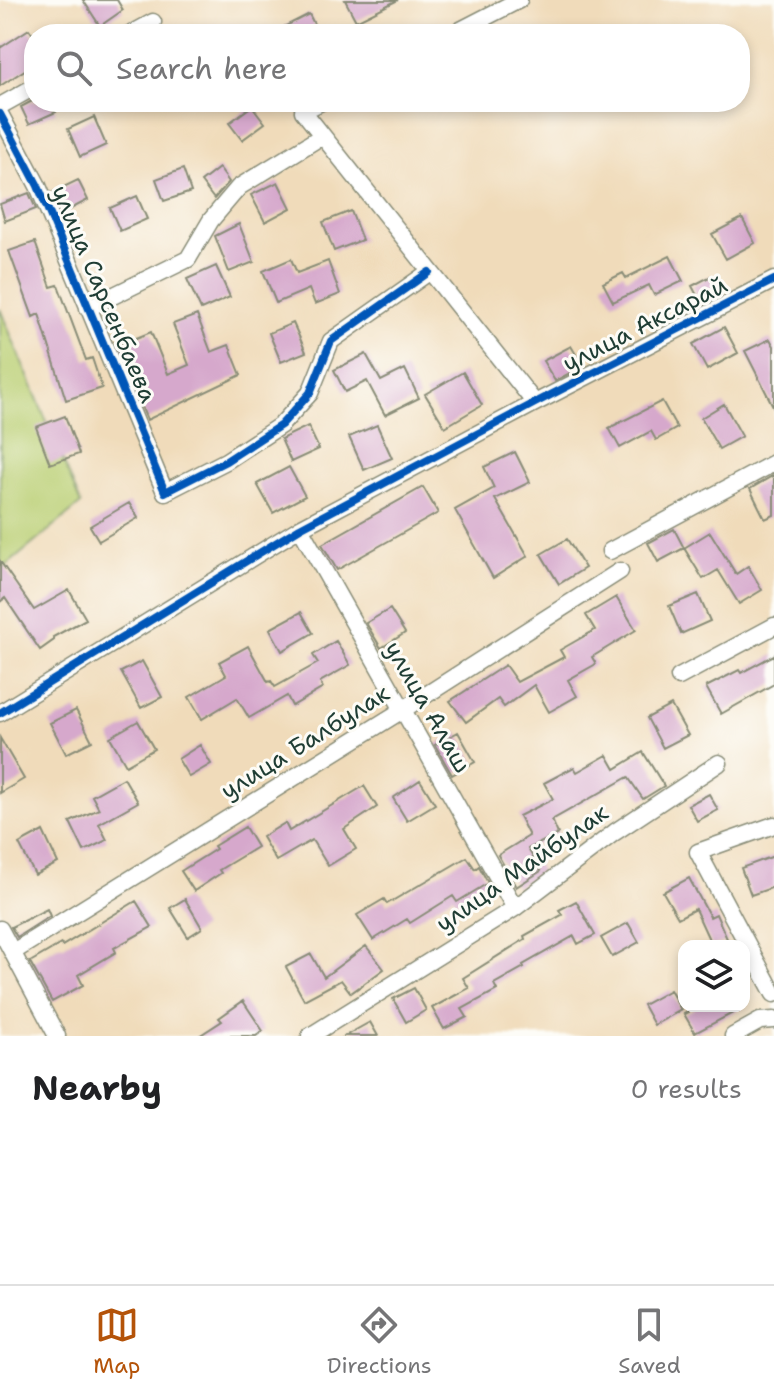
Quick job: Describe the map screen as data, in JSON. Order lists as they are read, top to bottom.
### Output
{
  "streets": {
    "street": [
      "улица Сарсенбаева",
      "улица Аксарай",
      "улица Алаш",
      "улица Балбулак",
      "улица Майбулак"
    ]
  },
  "crossings": [
    ["улица Аксарай", "улица Алаш"],
    ["улица Алаш", "улица Балбулак"],
    ["улица Алаш", "улица Майбулак"]
  ],
  "page": {
    "search": "Search here",
    "heading": ["Nearby", "0 results"],
    "nav": ["Map", "Directions", "Saved"]
  }
}
